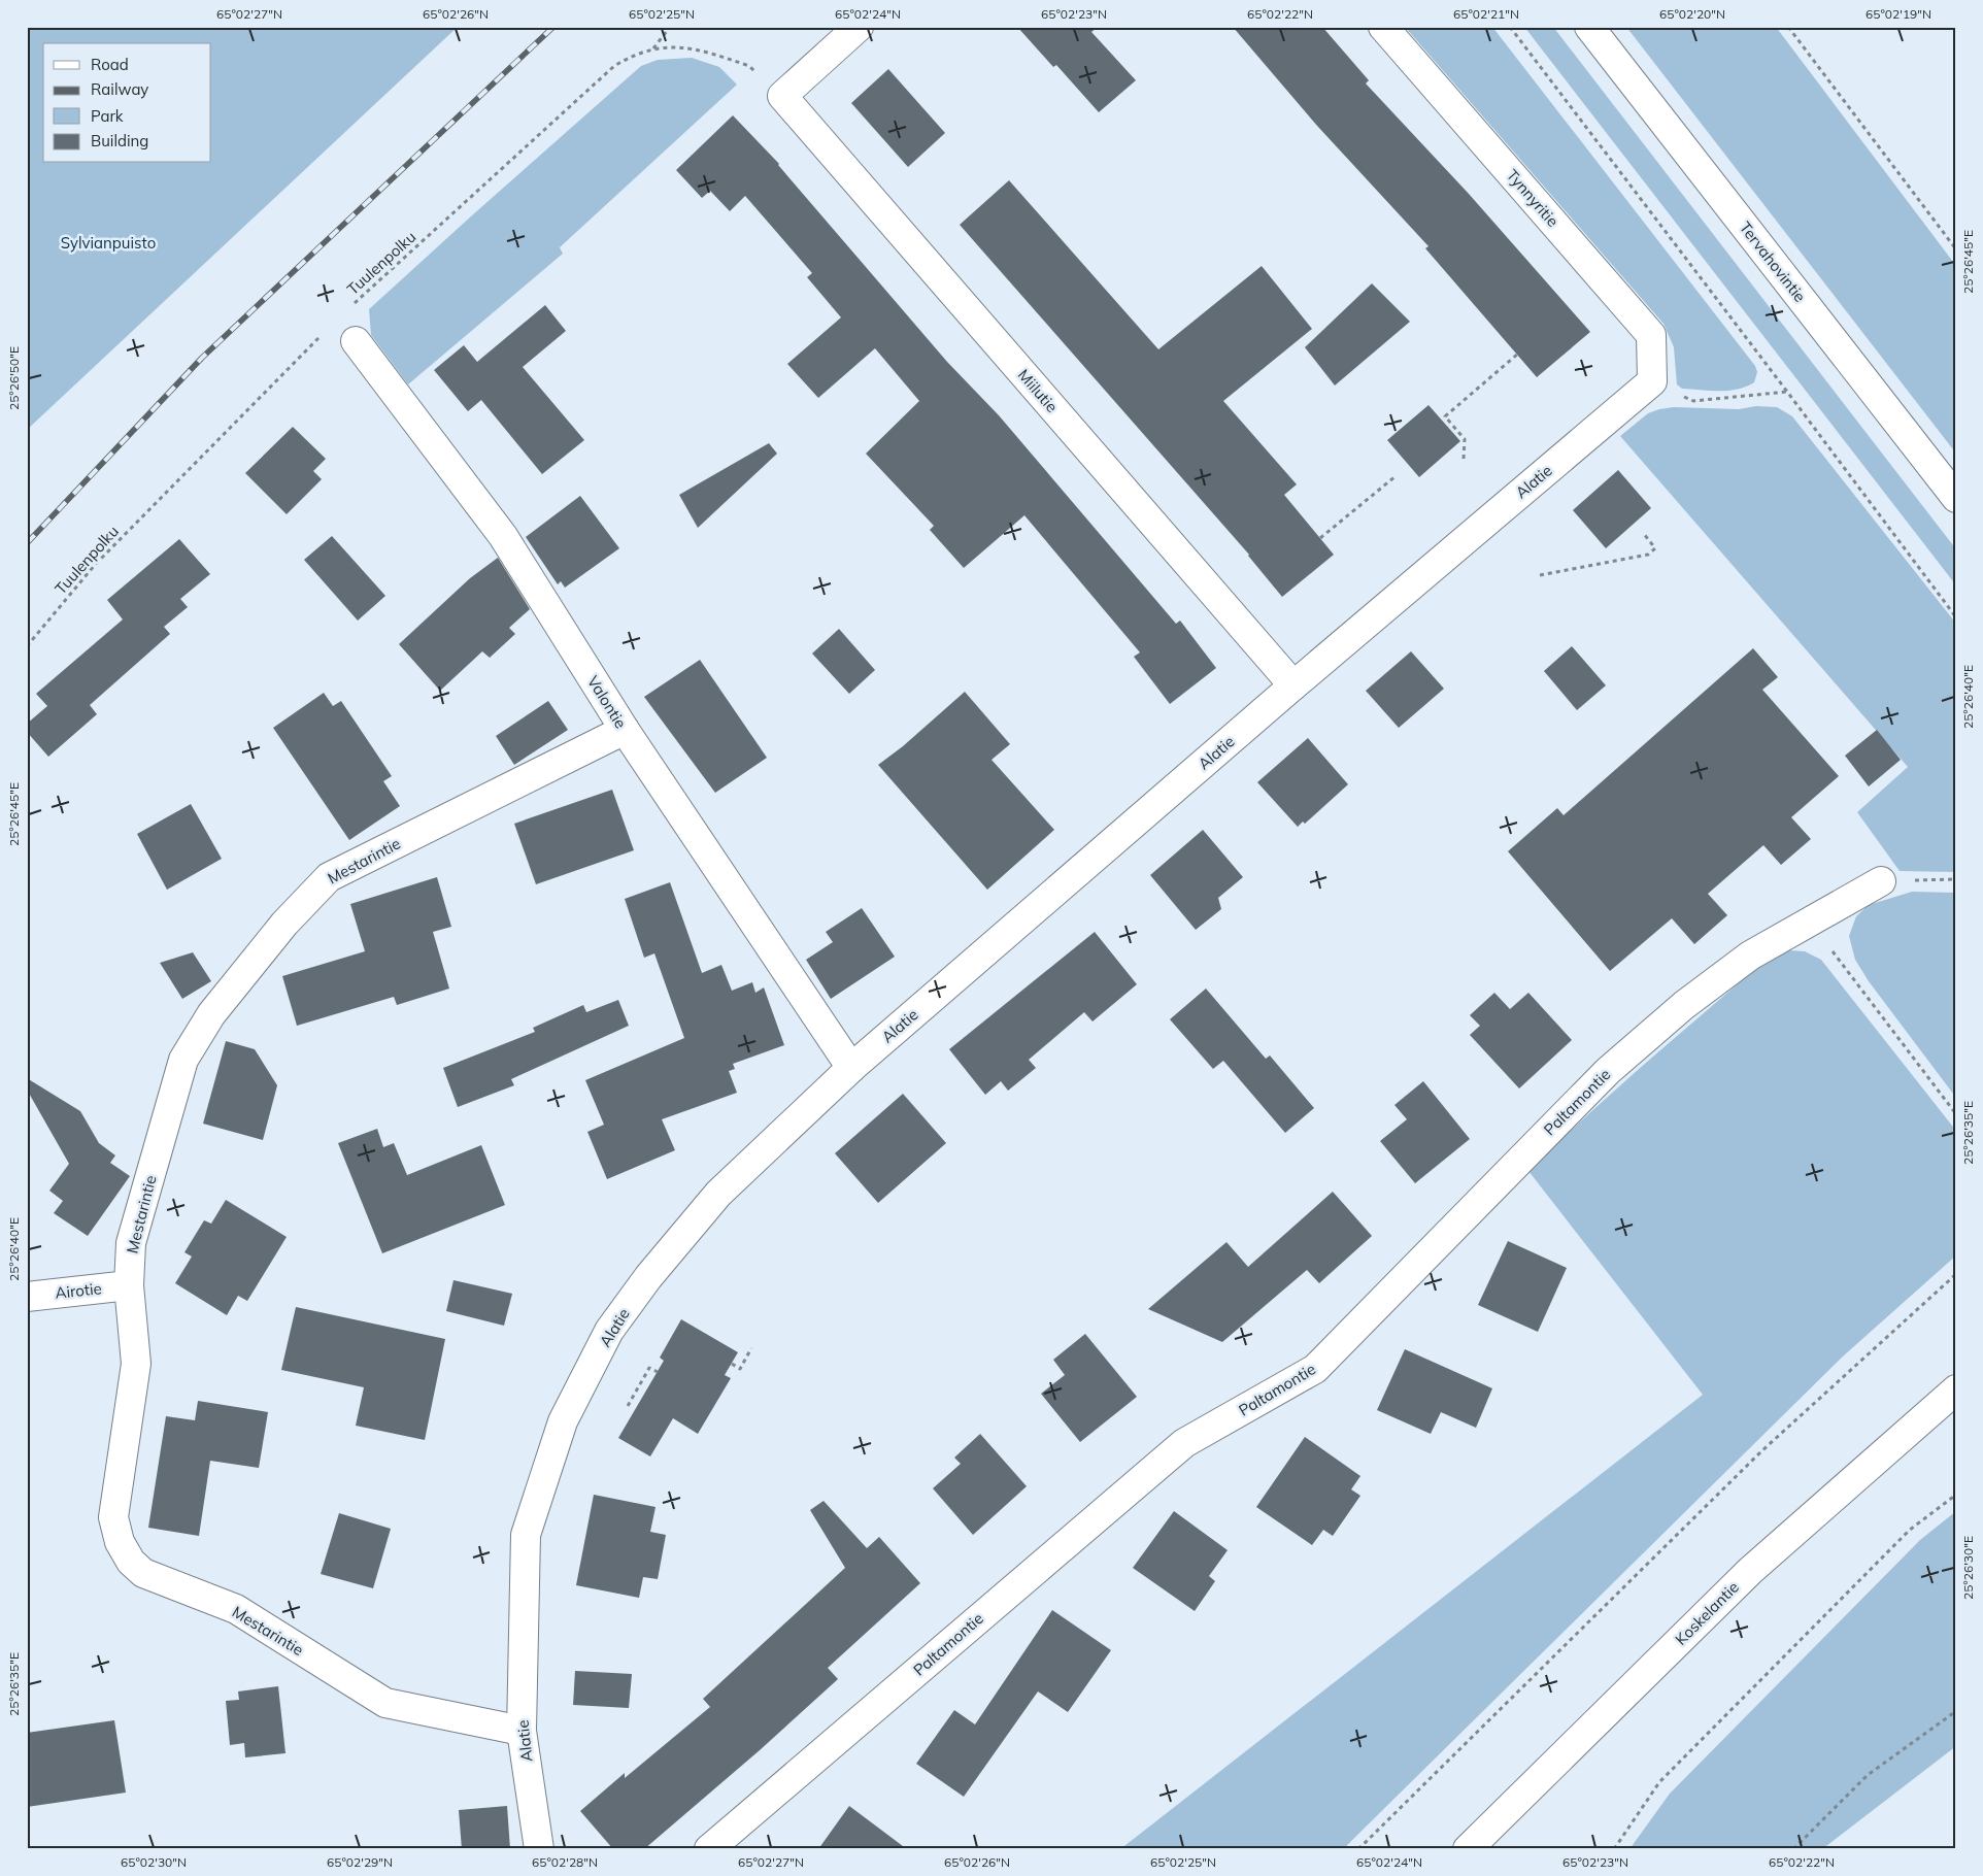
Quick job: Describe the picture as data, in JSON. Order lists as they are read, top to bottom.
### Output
{
  "streets": {
    "street": [
      "Tynnyritie",
      "Tervahovintie",
      "Miilutie",
      "Alatie",
      "Valontie",
      "Mestarintie",
      "Paltamontie",
      "Airotie",
      "Koskelantie"
    ],
    "path": ["Tuulenpolku"]
  },
  "crossings": [
    ["Tynnyritie", "Alatie"],
    ["Tuulenpolku", "Miilutie"],
    ["Miilutie", "Alatie"],
    ["Alatie", "Valontie"],
    ["Alatie", "Mestarintie"],
    ["Valontie", "Mestarintie"],
    ["Mestarintie", "Airotie"]
  ],
  "parks": ["Sylvianpuisto"],
  "legend": [
    "Road",
    "Railway",
    "Park",
    "Building"
  ],
  "coordinates": [
    "65°02'27\"N",
    "65°02'26\"N",
    "65°02'25\"N",
    "65°02'24\"N",
    "65°02'23\"N",
    "65°02'22\"N",
    "65°02'21\"N",
    "65°02'20\"N",
    "65°02'19\"N",
    "25°26'45\"E",
    "25°26'50\"E",
    "25°26'40\"E",
    "25°26'35\"E",
    "25°26'30\"E",
    "65°02'30\"N",
    "65°02'29\"N",
    "65°02'28\"N"
  ]
}
